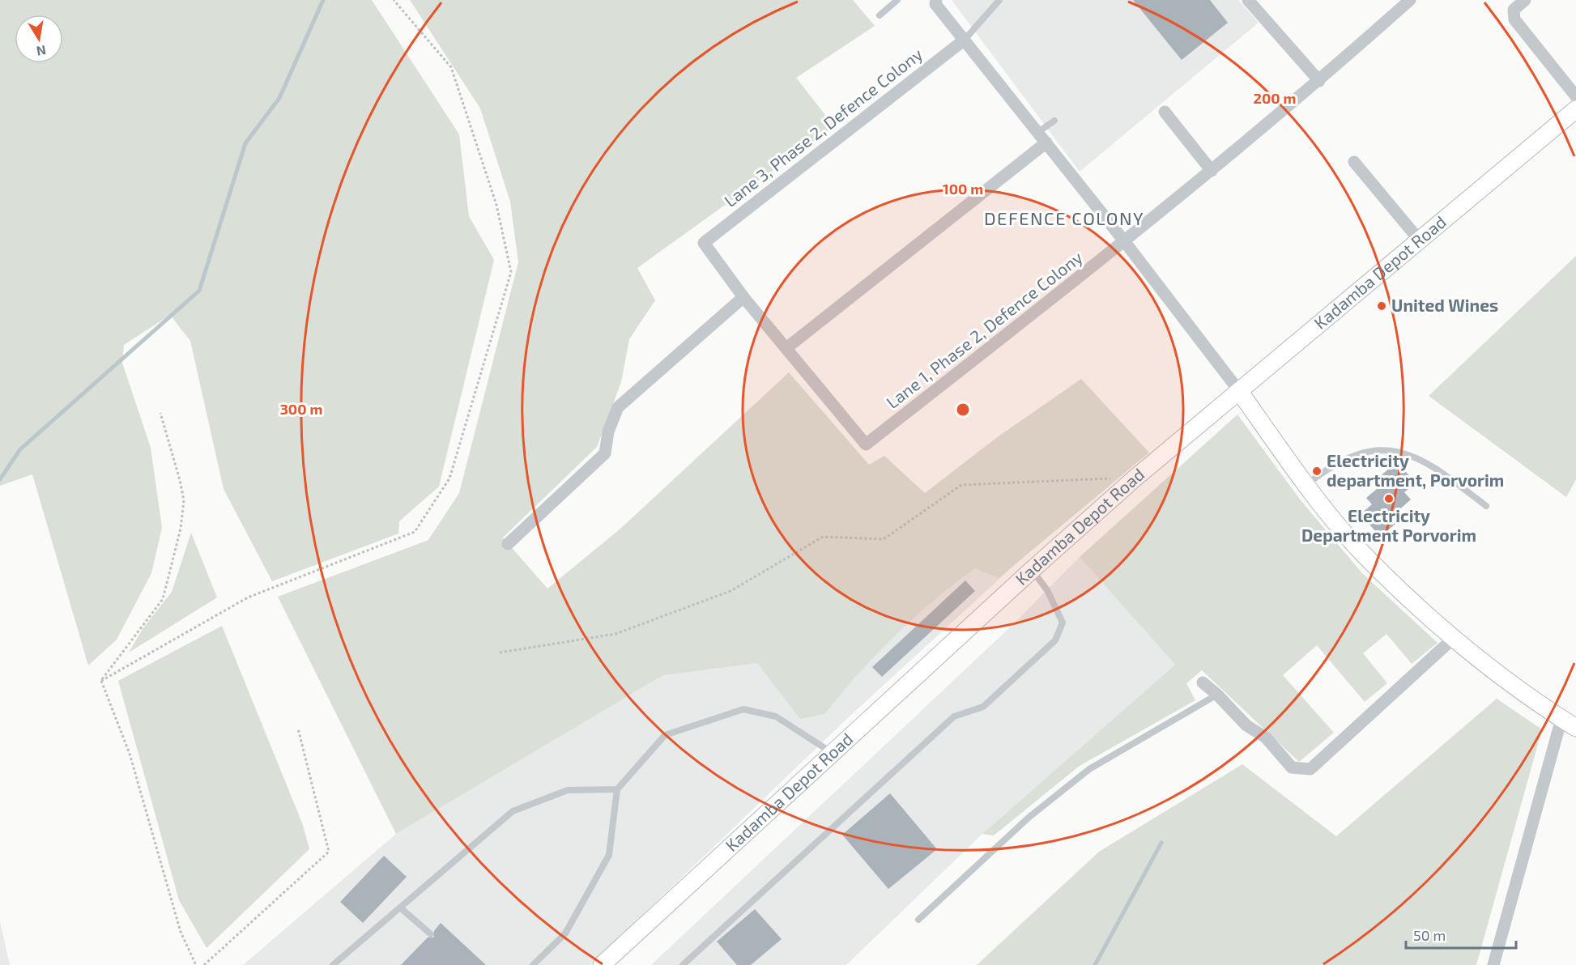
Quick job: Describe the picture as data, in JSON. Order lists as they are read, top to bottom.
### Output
{
  "streets": {
    "street": ["Lane 3, Phase 2, Defence Colony", "Kadamba Depot Road", "Lane 1, Phase 2, Defence Colony"]
  },
  "districts": ["DEFENCE COLONY"],
  "places": ["United Wines", "Electricity department, Porvorim", "Electricity Department Porvorim"],
  "scale_bar": "50 m",
  "north": "bottom",
  "rings": ["200 m", "100 m", "300 m"]
}
